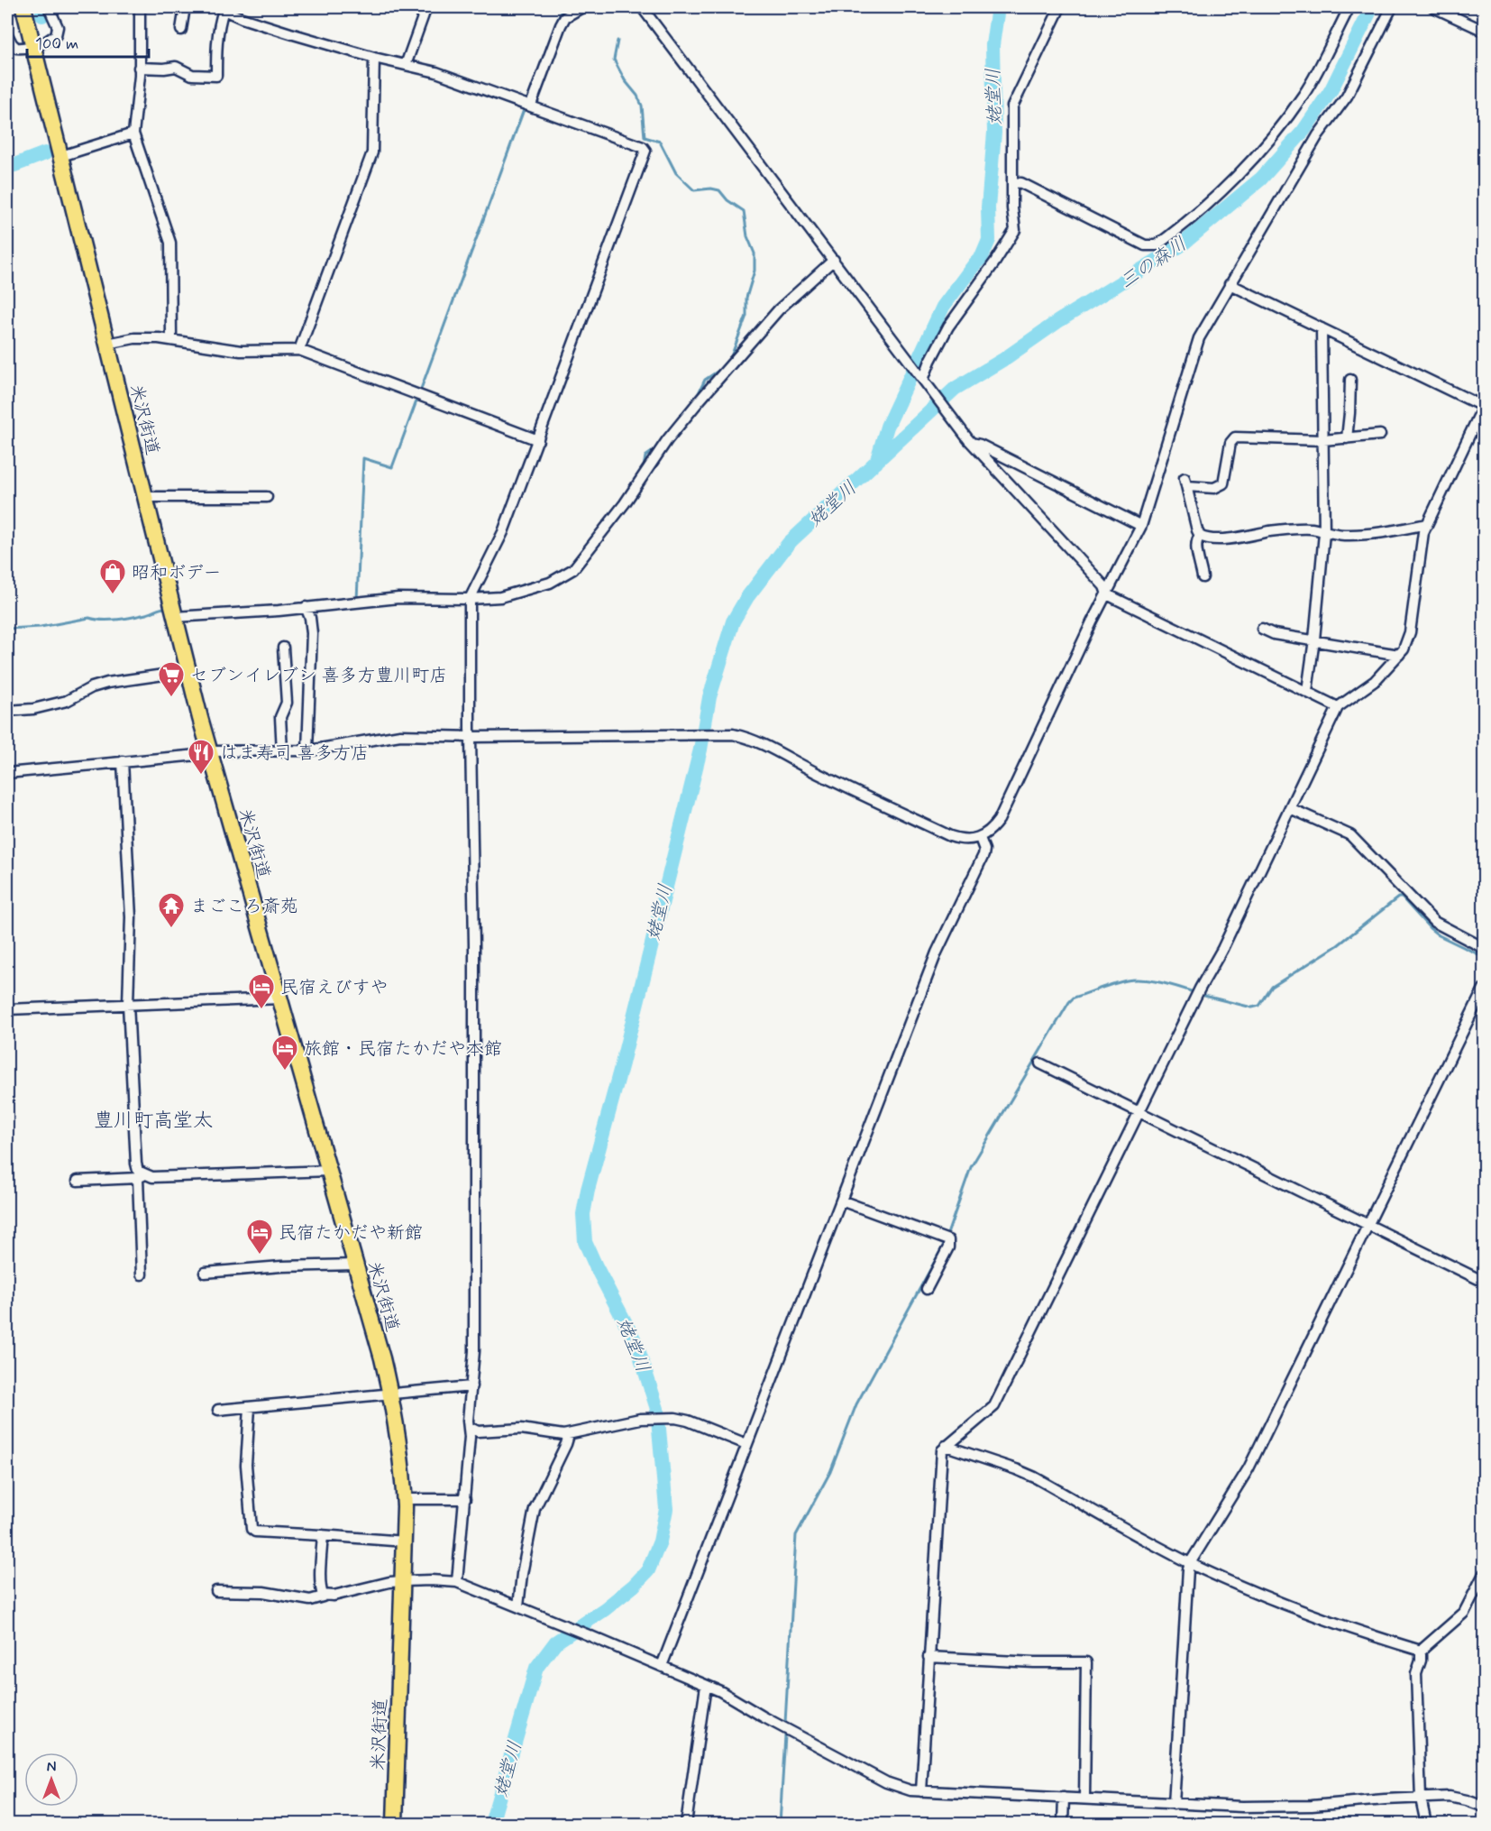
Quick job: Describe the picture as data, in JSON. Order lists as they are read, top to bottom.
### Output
{
  "streets": {
    "highway": ["米沢街道"]
  },
  "districts": ["豊川町高堂太"],
  "water": ["姥堂川", "三の森川"],
  "places": {
    "shop": ["昭和ボデー"],
    "supermarket": ["セブンイレブン 喜多方豊川町店"],
    "restaurant": ["はま寿司 喜多方店"],
    "temple": ["まごころ斎苑"],
    "hotel": ["民宿えびすや", "旅館・民宿たかだや本館", "民宿たかだや新館"]
  },
  "scale_bar": "100 m",
  "north": "top"
}
